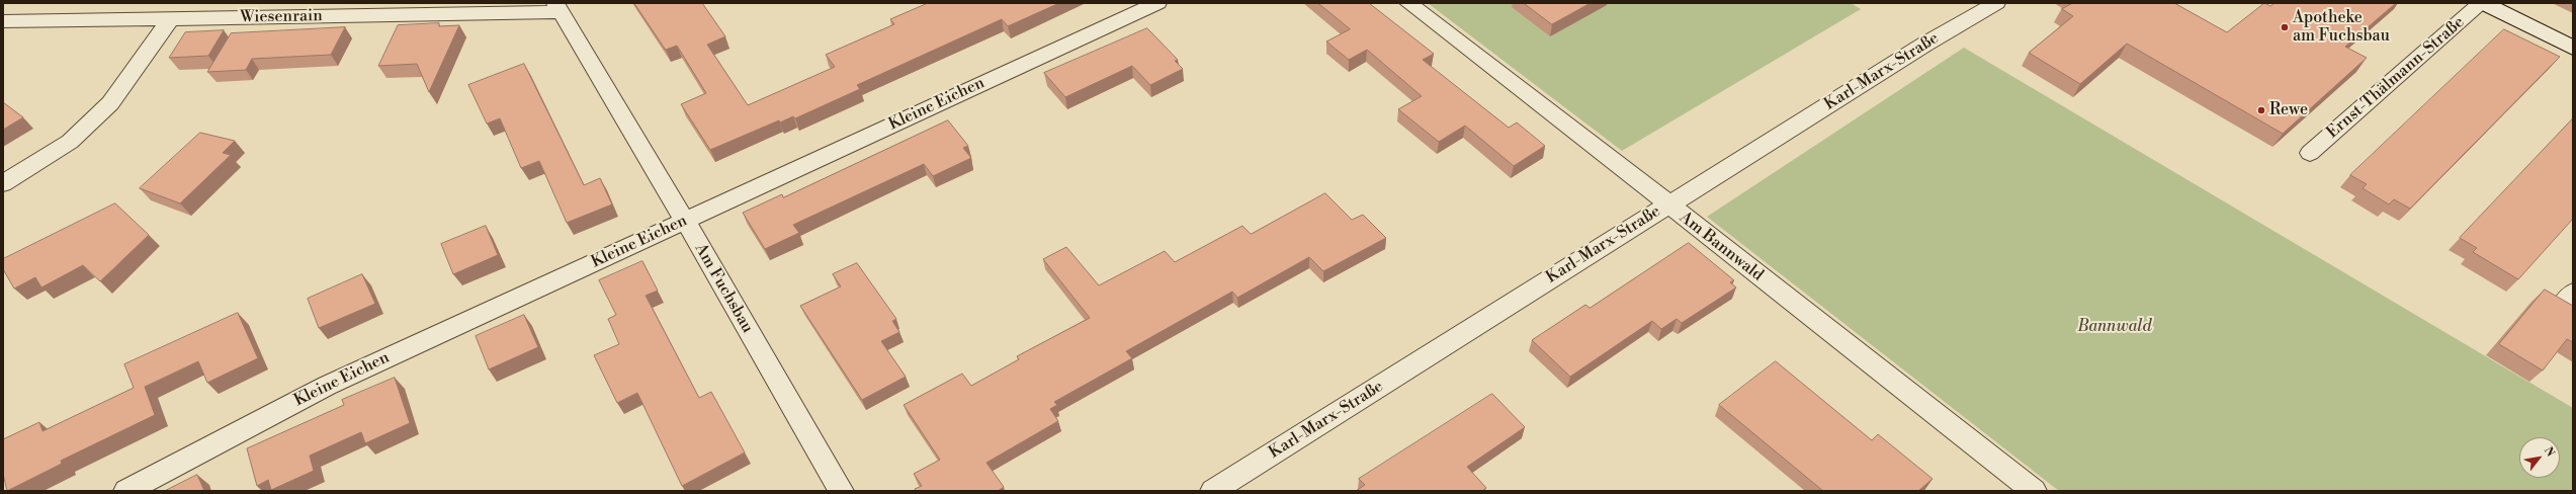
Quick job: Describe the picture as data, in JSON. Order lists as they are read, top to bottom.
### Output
{
  "streets": {
    "street": [
      "Wiesenrain",
      "Karl-Marx-Straße",
      "Ernst-Thälmann-Straße",
      "Kleine Eichen",
      "Am Bannwald",
      "Am Fuchsbau"
    ]
  },
  "crossings": [
    ["Wiesenrain", "Am Fuchsbau"],
    ["Karl-Marx-Straße", "Am Bannwald"],
    ["Kleine Eichen", "Am Fuchsbau"]
  ],
  "parks": ["Bannwald"],
  "places": ["Apotheke am Fuchsbau", "Rewe"],
  "north": "top right"
}
